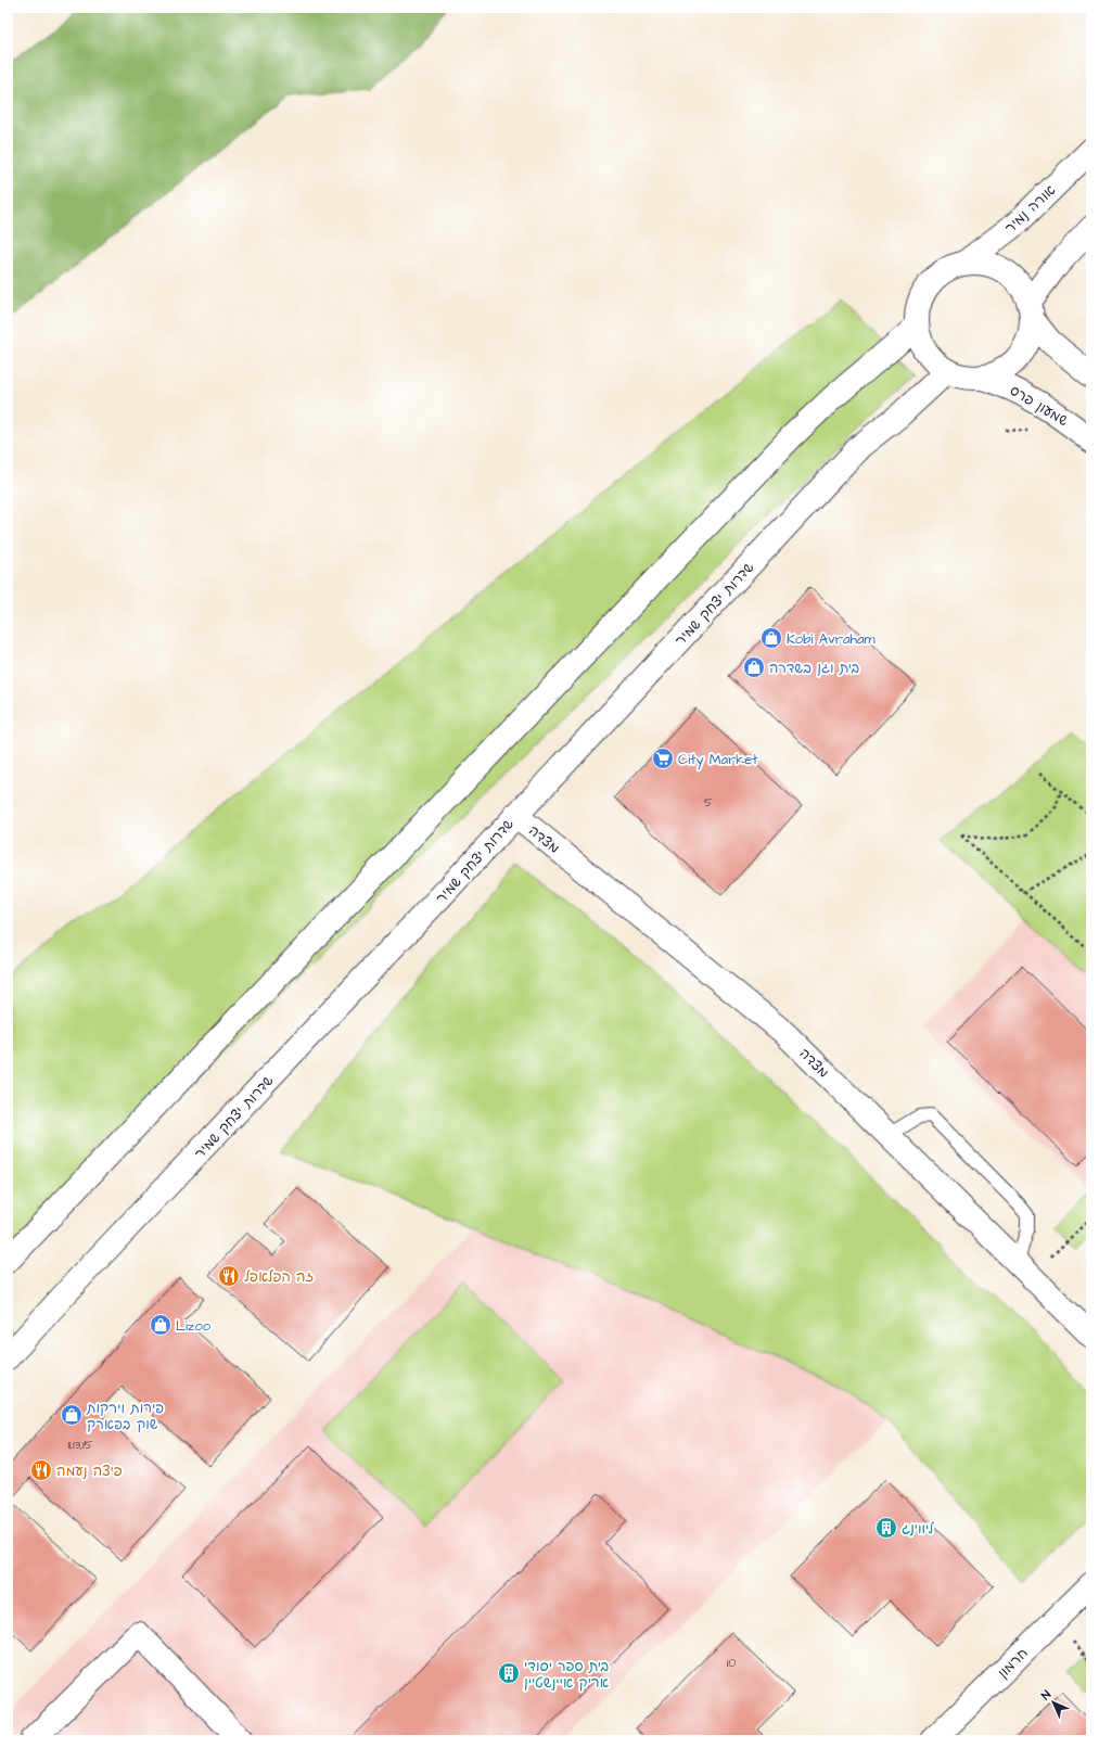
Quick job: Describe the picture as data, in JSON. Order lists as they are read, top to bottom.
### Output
{
  "streets": {
    "street": [
      "אורה נמיר",
      "שמעון פרס",
      "שדרות יצחק שמיר",
      "מצדה",
      "חרמון"
    ]
  },
  "crossings": [
    ["אורה נמיר", "שמעון פרס"],
    ["אורה נמיר", "שדרות יצחק שמיר"],
    ["שמעון פרס", "שדרות יצחק שמיר"],
    ["שדרות יצחק שמיר", "מצדה"]
  ],
  "places": {
    "shop": [
      "Kobi Avraham",
      "בית וגן בשדרה",
      "Lizoo",
      "פירות וירקות שוק בפארק"
    ],
    "supermarket": ["City Market"],
    "restaurant": ["זה הפלאפל", "פיצה נעמה"],
    "building": ["ליווינג", "בית ספר יסודי אריק איינשטיין"]
  },
  "house_numbers": ["5", "11,13,15", "10"],
  "north": "top left"
}
